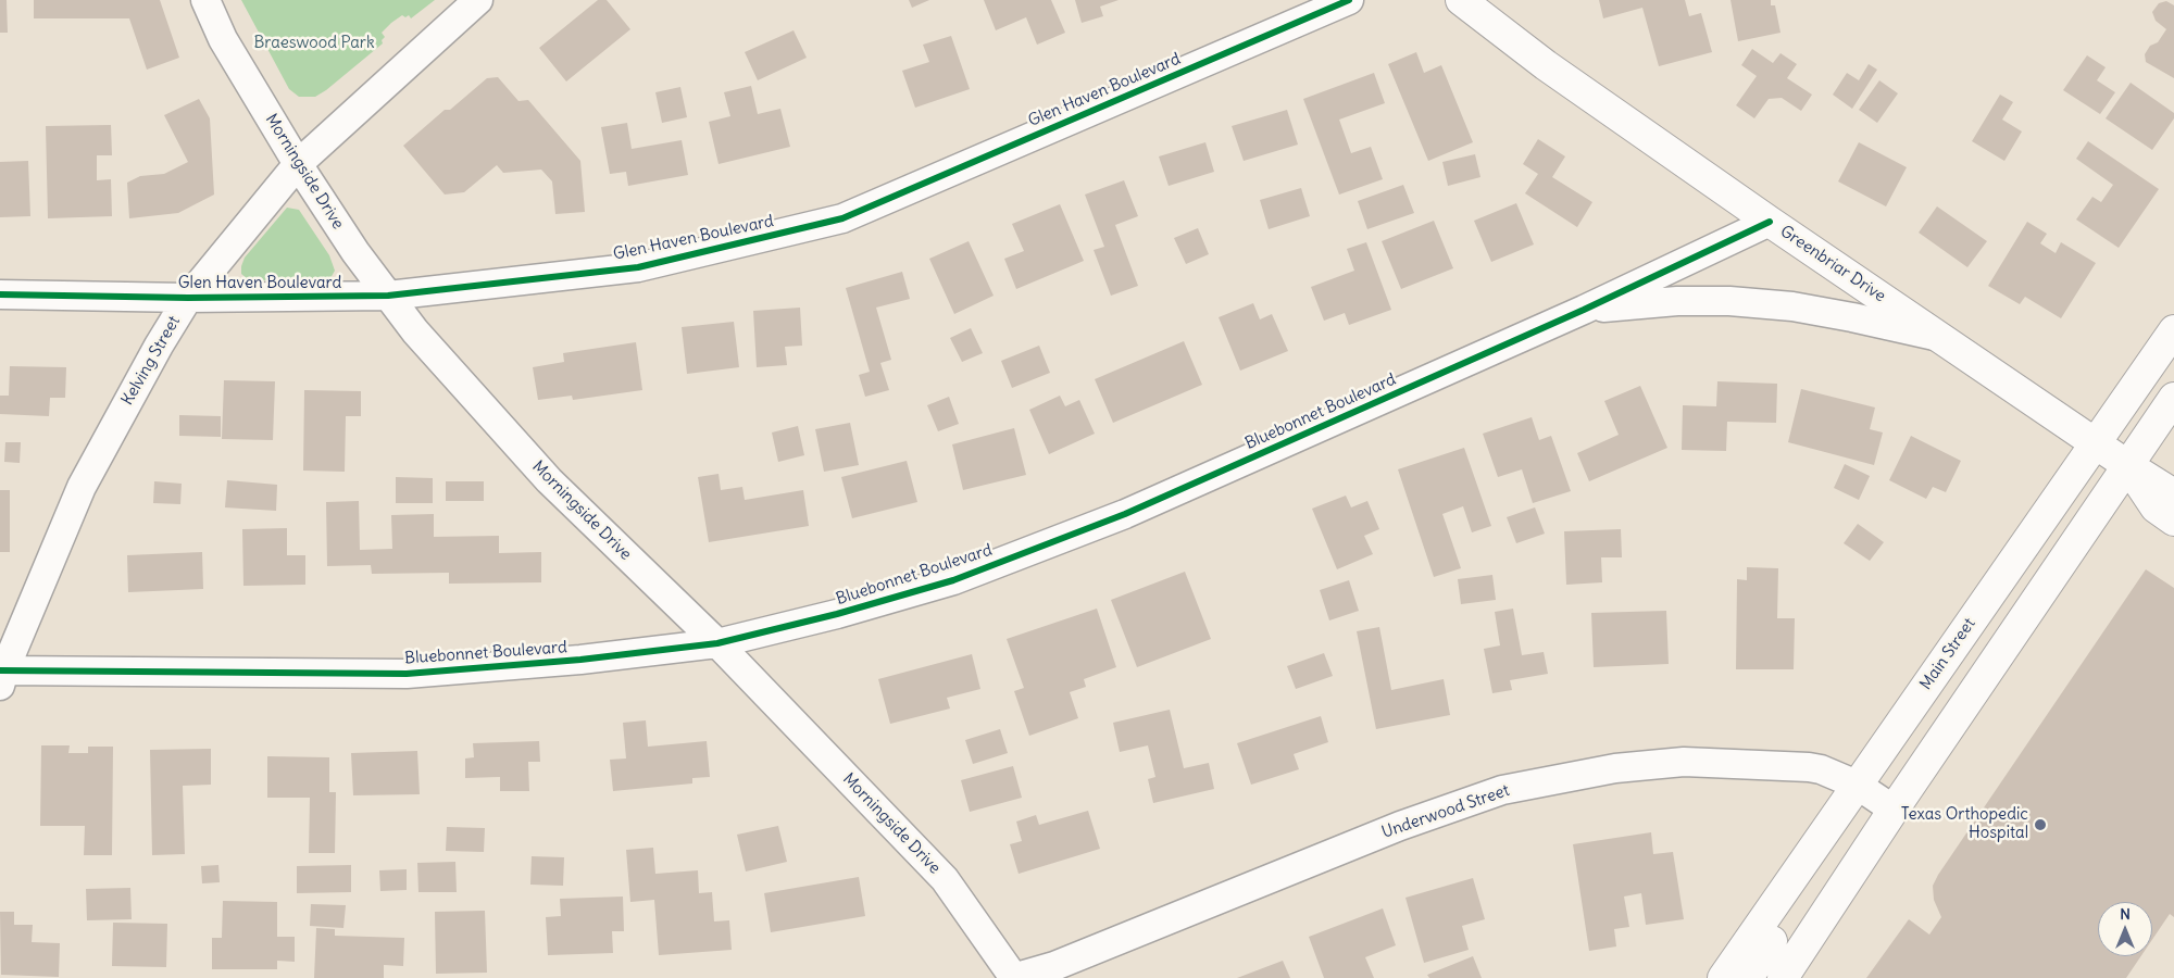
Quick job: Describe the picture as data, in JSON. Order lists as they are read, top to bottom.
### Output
{
  "streets": {
    "main road": ["Greenbriar Drive", "Main Street"],
    "street": [
      "Glen Haven Boulevard",
      "Morningside Drive",
      "Kelving Street",
      "Bluebonnet Boulevard",
      "Underwood Street"
    ]
  },
  "crossings": [
    ["Glen Haven Boulevard", "Morningside Drive"],
    ["Glen Haven Boulevard", "Kelving Street"],
    ["Morningside Drive", "Kelving Street"],
    ["Morningside Drive", "Bluebonnet Boulevard"],
    ["Morningside Drive", "Underwood Street"],
    ["Greenbriar Drive", "Bluebonnet Boulevard"],
    ["Greenbriar Drive", "Main Street"],
    ["Kelving Street", "Bluebonnet Boulevard"],
    ["Main Street", "Underwood Street"]
  ],
  "parks": ["Braeswood Park"],
  "places": ["Texas Orthopedic Hospital"],
  "north": "top"
}
